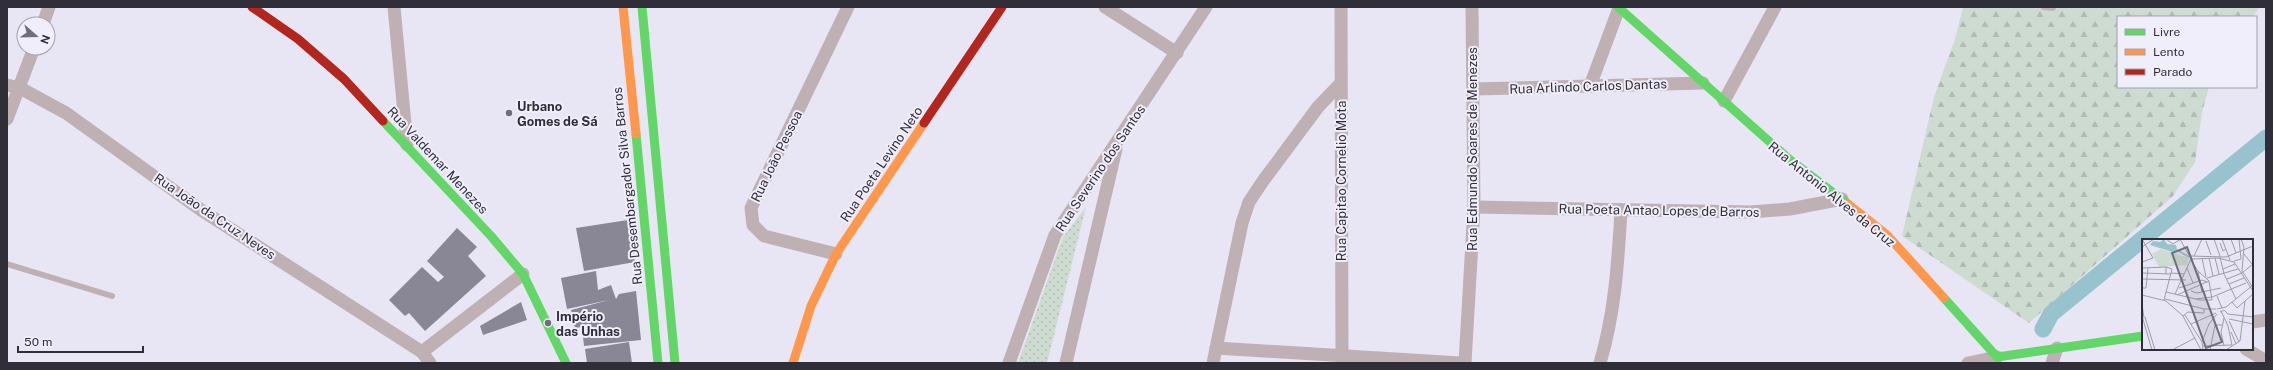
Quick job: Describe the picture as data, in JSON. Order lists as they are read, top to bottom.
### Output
{
  "streets": {
    "main road": [
      "Rua Valdemar Menezes",
      "Rua Poeta Levino Neto",
      "Rua Desembargador Silva Barros",
      "Rua Antonio Alves da Cruz"
    ],
    "street": [
      "Rua Arlindo Carlos Dantas",
      "Rua Edmundo Soares de Menezes",
      "Rua João Pessoa",
      "Rua Severino dos Santos",
      "Rua Capitao Cornelio Mota",
      "Rua Poeta Antao Lopes de Barros",
      "Rua João da Cruz Neves"
    ]
  },
  "crossings": [
    ["Rua Arlindo Carlos Dantas", "Rua Edmundo Soares de Menezes"],
    ["Rua Arlindo Carlos Dantas", "Rua Antonio Alves da Cruz"],
    ["Rua Edmundo Soares de Menezes", "Rua Poeta Antao Lopes de Barros"],
    ["Rua João Pessoa", "Rua Poeta Levino Neto"],
    ["Rua Antonio Alves da Cruz", "Rua Poeta Antao Lopes de Barros"]
  ],
  "places": ["Urbano Gomes de Sá", "Império das Unhas"],
  "legend": ["Livre", "Lento", "Parado"],
  "scale_bar": "50 m",
  "north": "right"
}
